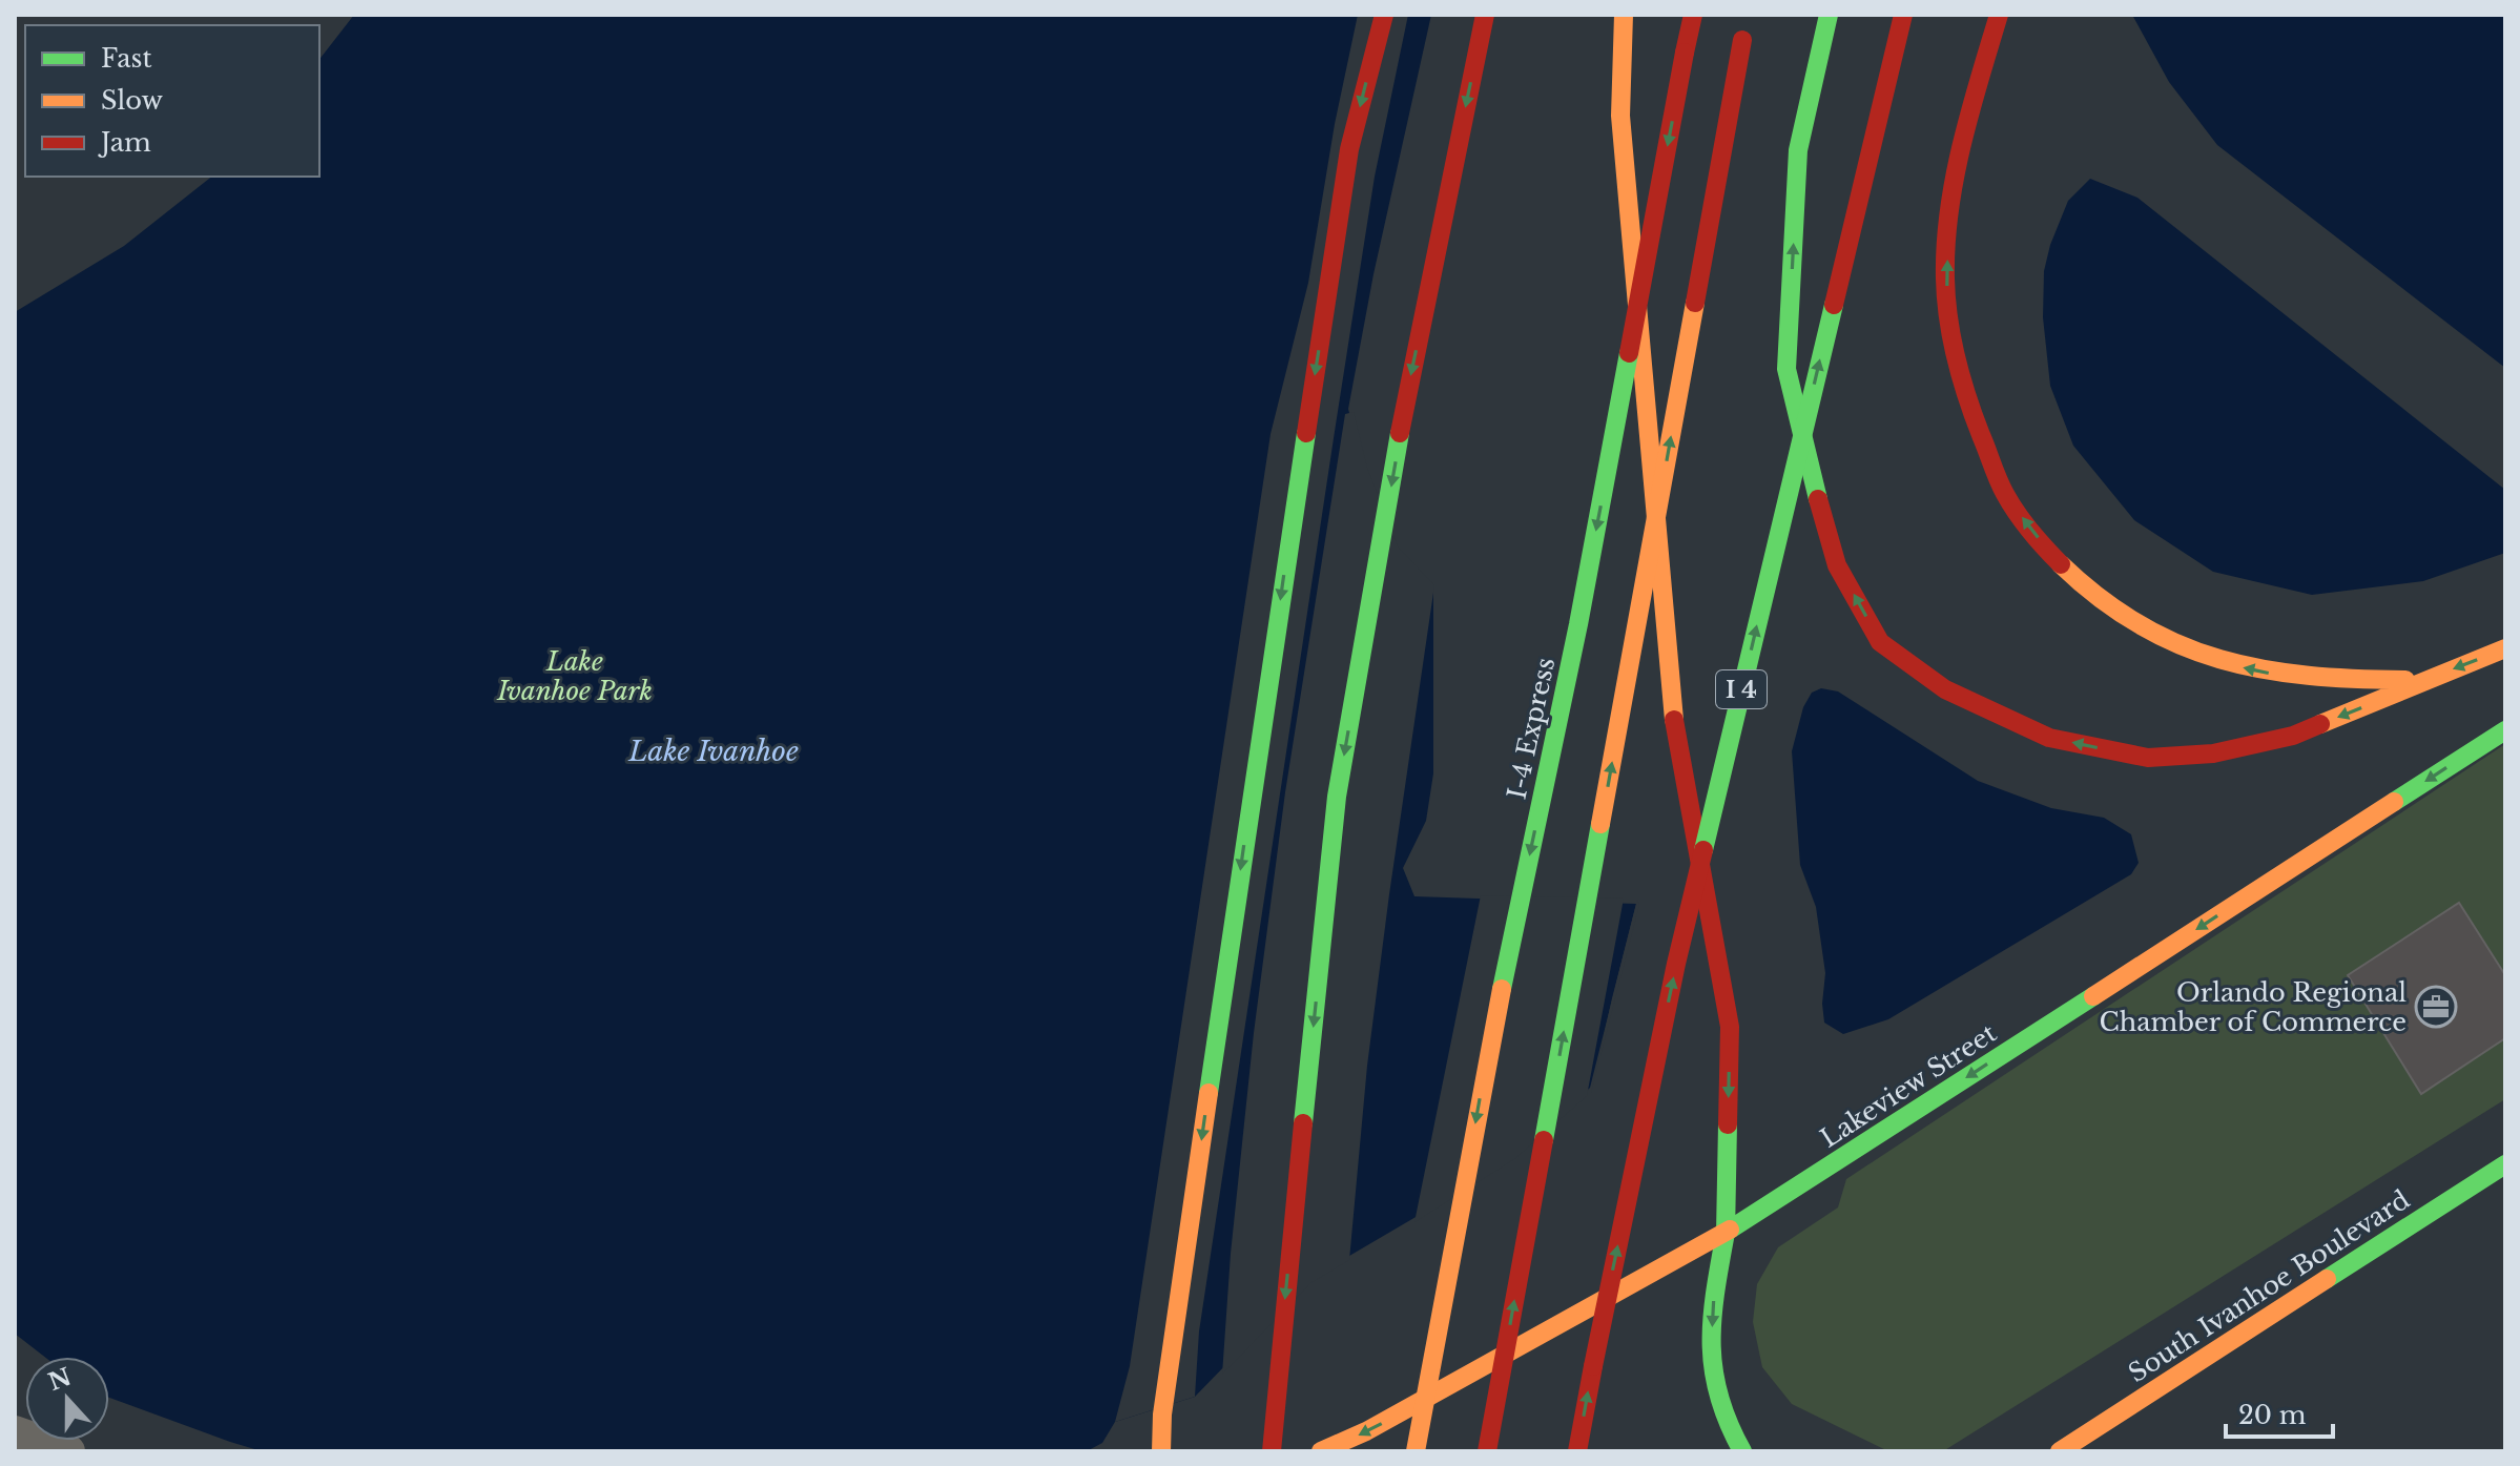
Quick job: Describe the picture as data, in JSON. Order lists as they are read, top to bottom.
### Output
{
  "streets": {
    "main road": [
      "I 4",
      "I-4 Express",
      "Lakeview Street",
      "South Ivanhoe Boulevard"
    ]
  },
  "one_way": ["Lakeview Street"],
  "water": ["Lake Ivanhoe"],
  "parks": ["Lake Ivanhoe Park"],
  "places": {
    "office": ["Orlando Regional Chamber of Commerce"]
  },
  "legend": ["Fast", "Slow", "Jam"],
  "scale_bar": "20 m",
  "north": "top"
}
